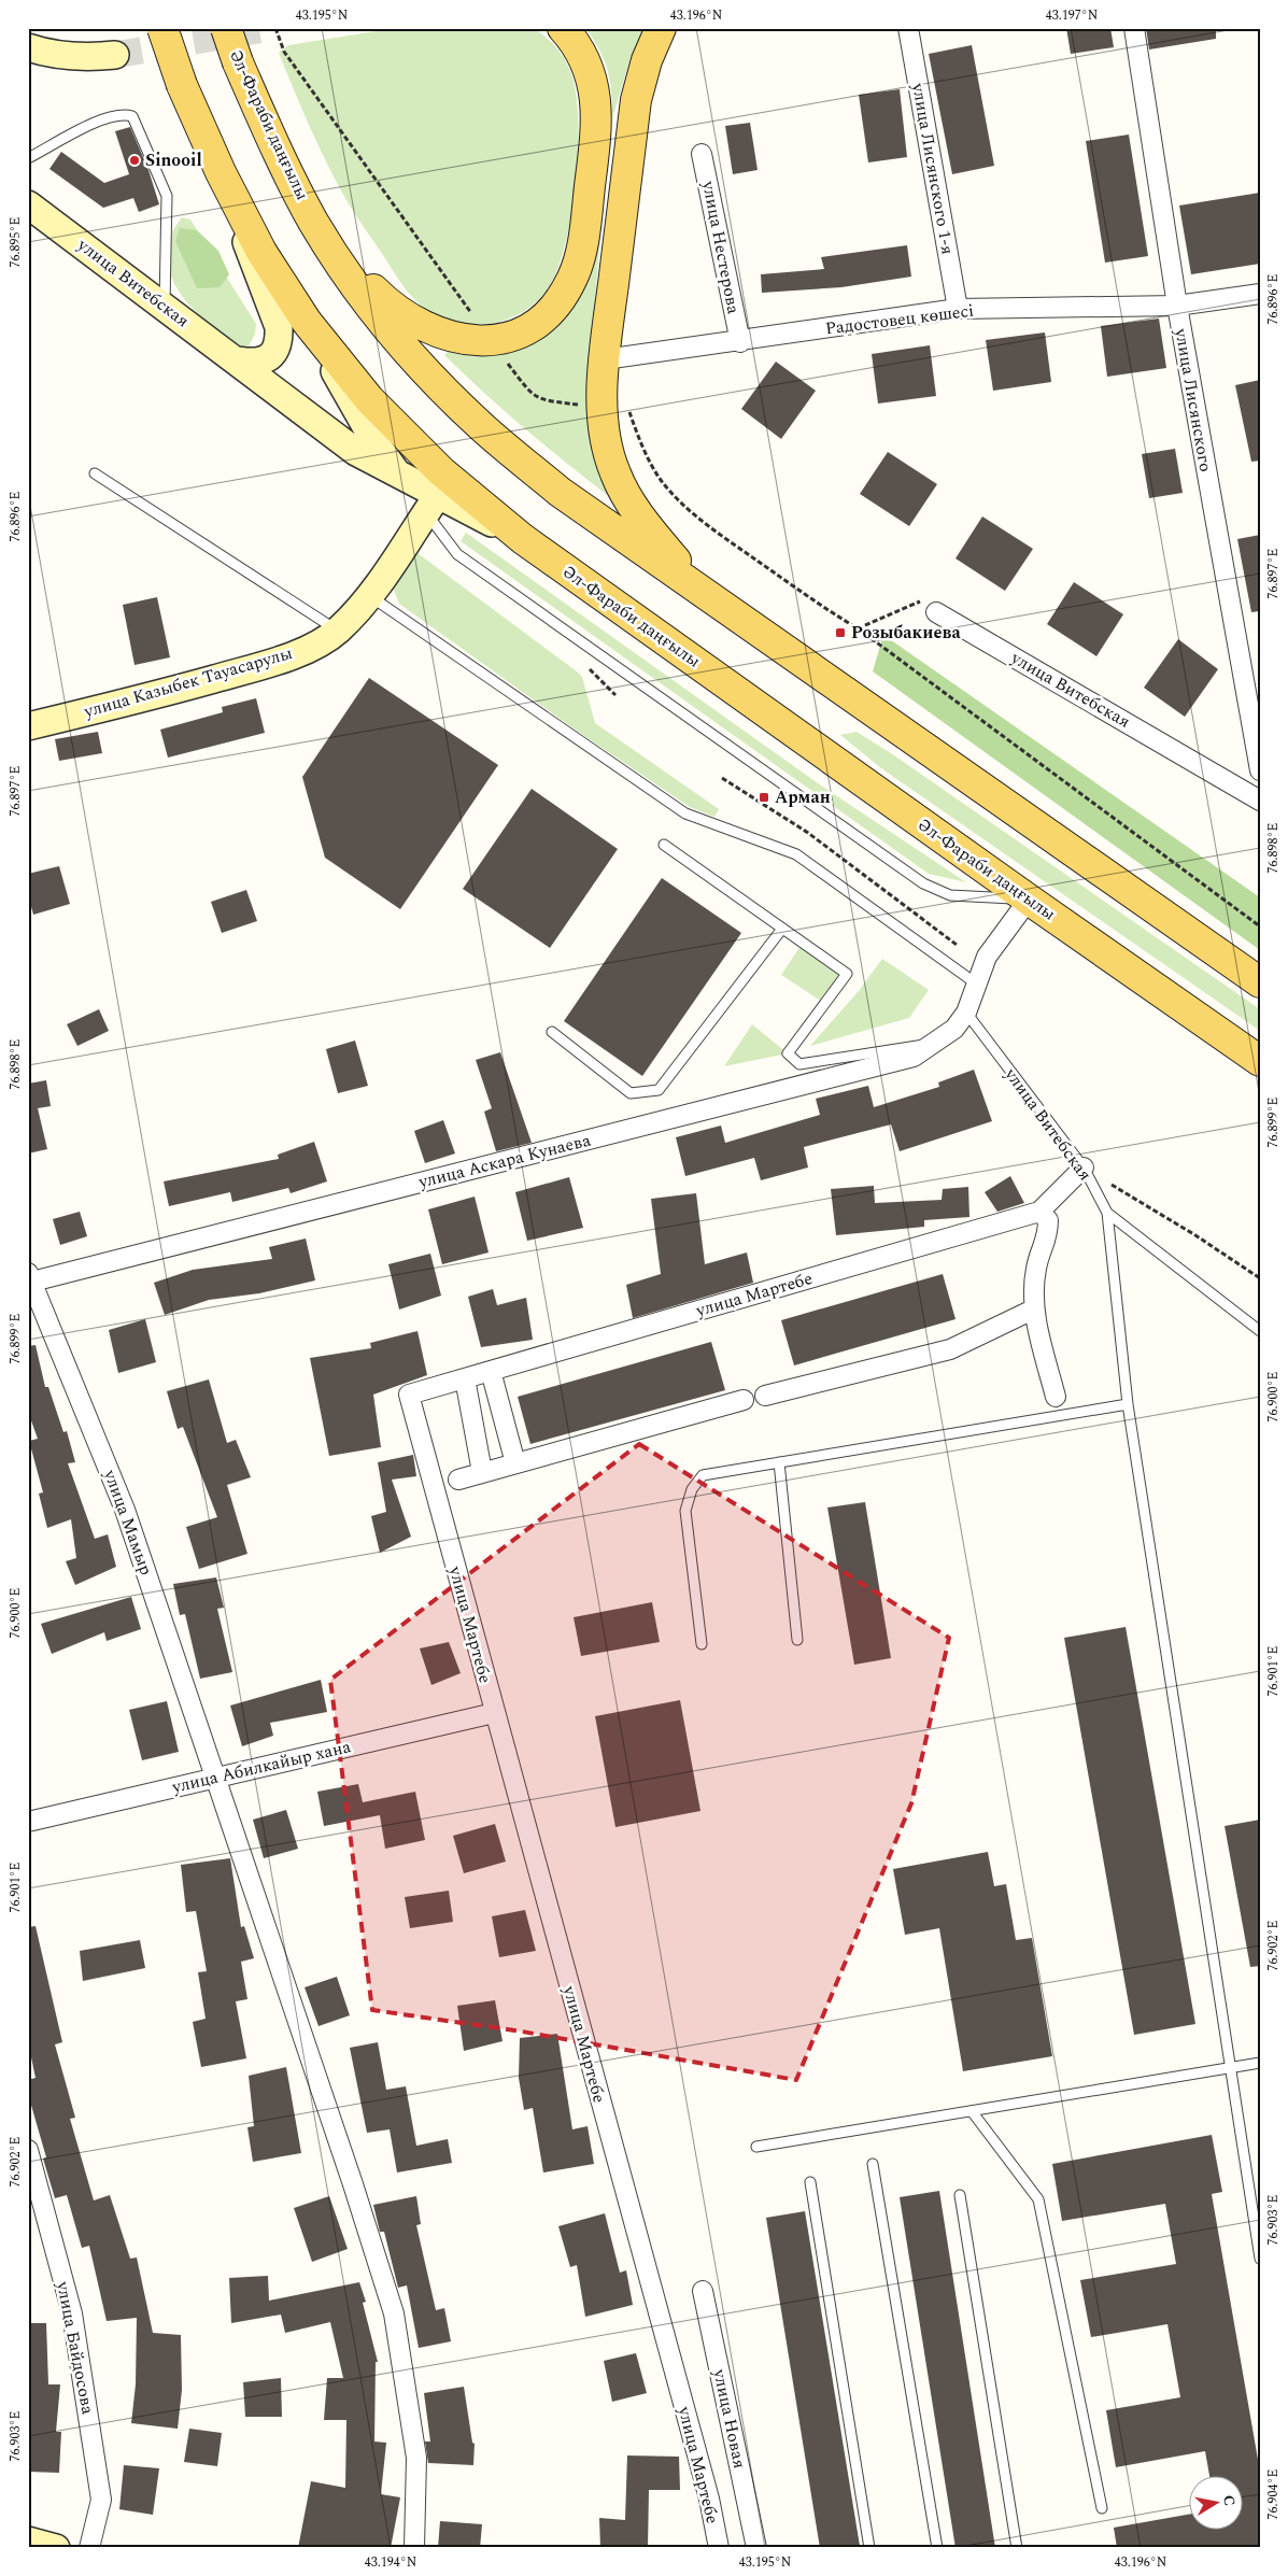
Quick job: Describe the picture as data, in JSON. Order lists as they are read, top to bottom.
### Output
{
  "streets": {
    "main road": ["Әл-Фараби даңғылы"],
    "street": [
      "улица Лисянского 1-я",
      "улица Нестерова",
      "улица Витебская",
      "Радостовец көшесі",
      "улица Лисянского",
      "улица Казыбек Тауасарулы",
      "улица Аскара Кунаева",
      "улица Мартебе",
      "улица Мамыр",
      "улица Абилкайыр хана",
      "улица Байдосова",
      "улица Новая"
    ]
  },
  "crossings": [
    ["Әл-Фараби даңғылы", "улица Витебская"],
    ["улица Лисянского 1-я", "Радостовец көшесі"],
    ["улица Нестерова", "Радостовец көшесі"],
    ["улица Витебская", "улица Казыбек Тауасарулы"],
    ["улица Витебская", "улица Аскара Кунаева"],
    ["улица Витебская", "улица Мартебе"],
    ["Радостовец көшесі", "улица Лисянского"],
    ["улица Аскара Кунаева", "улица Мамыр"],
    ["улица Мартебе", "улица Абилкайыр хана"],
    ["улица Мамыр", "улица Абилкайыр хана"]
  ],
  "places": {
    "other": ["Sinooil"],
    "transit": ["Розыбакиева", "Арман"]
  },
  "north": "right",
  "coordinates": [
    "43.195°N",
    "43.196°N",
    "43.197°N",
    "76.895°E",
    "76.896°E",
    "76.897°E",
    "76.898°E",
    "76.899°E",
    "76.900°E",
    "76.901°E",
    "76.902°E",
    "76.903°E",
    "76.904°E",
    "43.194°N"
  ]
}
